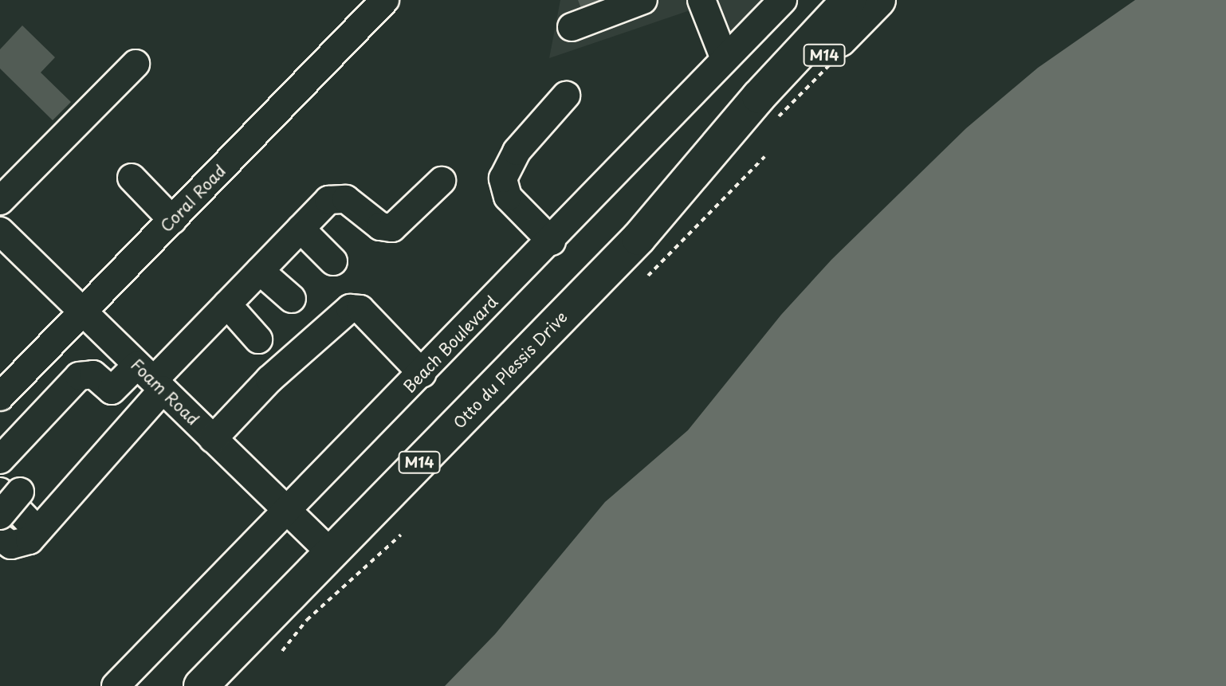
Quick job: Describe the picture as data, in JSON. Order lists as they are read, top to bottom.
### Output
{
  "streets": {
    "main road": ["M14", "Otto du Plessis Drive"],
    "street": ["Coral Road", "Beach Boulevard", "Foam Road"]
  },
  "crossings": [
    ["Coral Road", "Foam Road"],
    ["Beach Boulevard", "Foam Road"],
    ["Otto du Plessis Drive", "Foam Road"]
  ]
}
